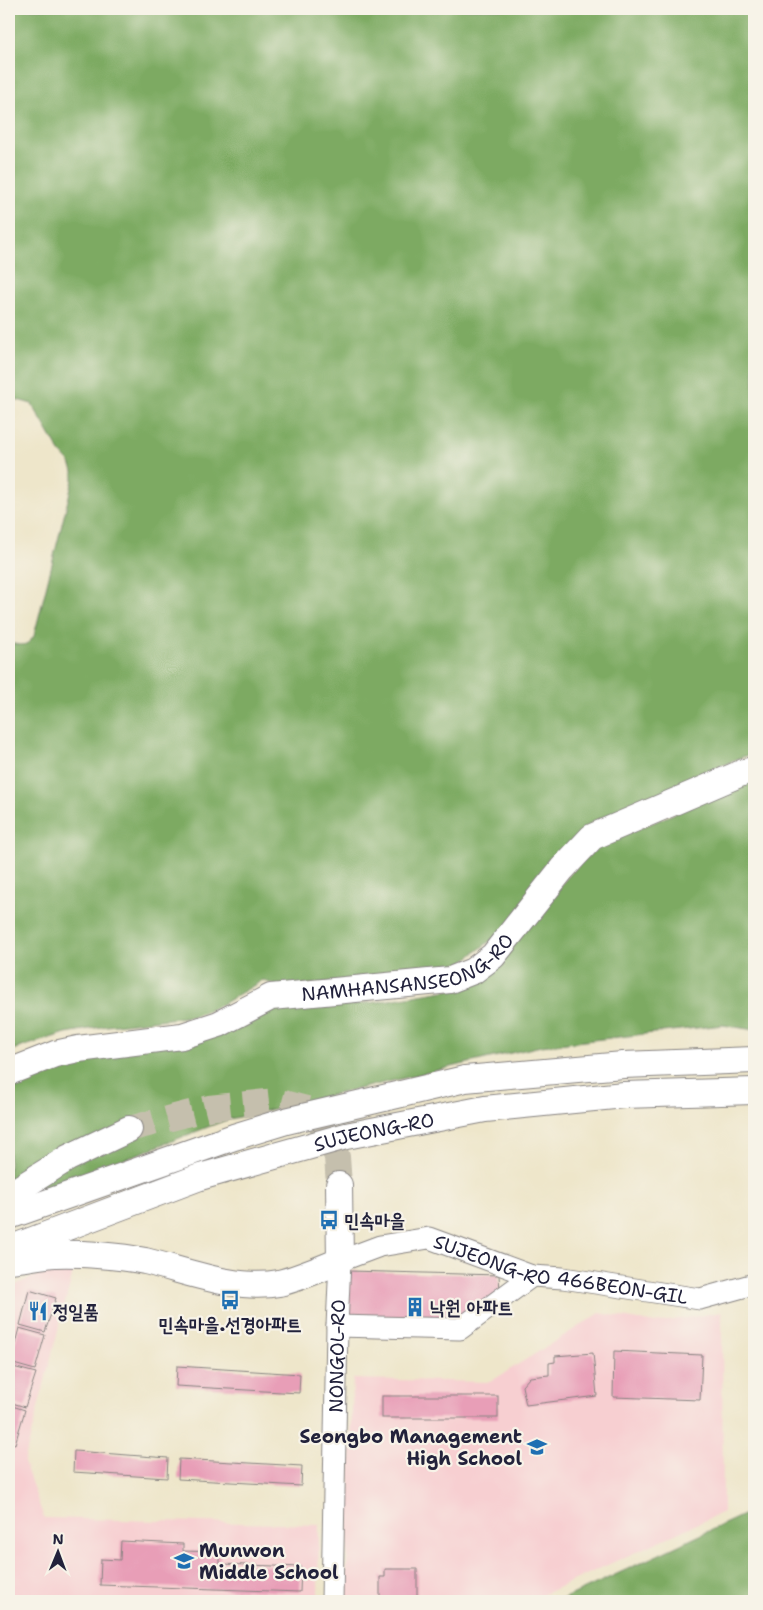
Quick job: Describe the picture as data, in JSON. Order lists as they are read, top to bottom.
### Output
{
  "streets": {
    "main road": ["NAMHANSANSEONG-RO", "SUJEONG-RO"],
    "street": ["SUJEONG-RO 466BEON-GIL", "NONGOL-RO"]
  },
  "crossings": [
    ["SUJEONG-RO 466BEON-GIL", "NONGOL-RO"]
  ],
  "places": {
    "bus stop": ["민속마을", "민속마을.선경아파트"],
    "building": ["낙원 아파트"],
    "restaurant": ["정일품"],
    "school or university": ["Seongbo Management High School", "Munwon Middle School"]
  },
  "north": "top"
}
